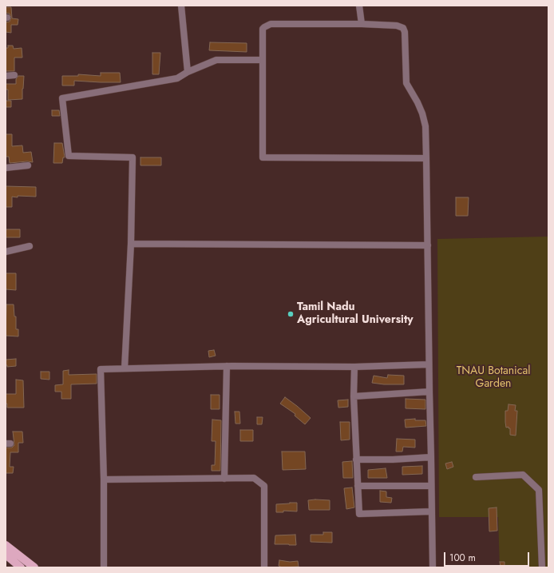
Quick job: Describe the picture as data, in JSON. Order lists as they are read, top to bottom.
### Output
{
  "parks": ["TNAU Botanical Garden"],
  "places": ["Tamil Nadu Agricultural University"],
  "scale_bar": "100 m"
}
